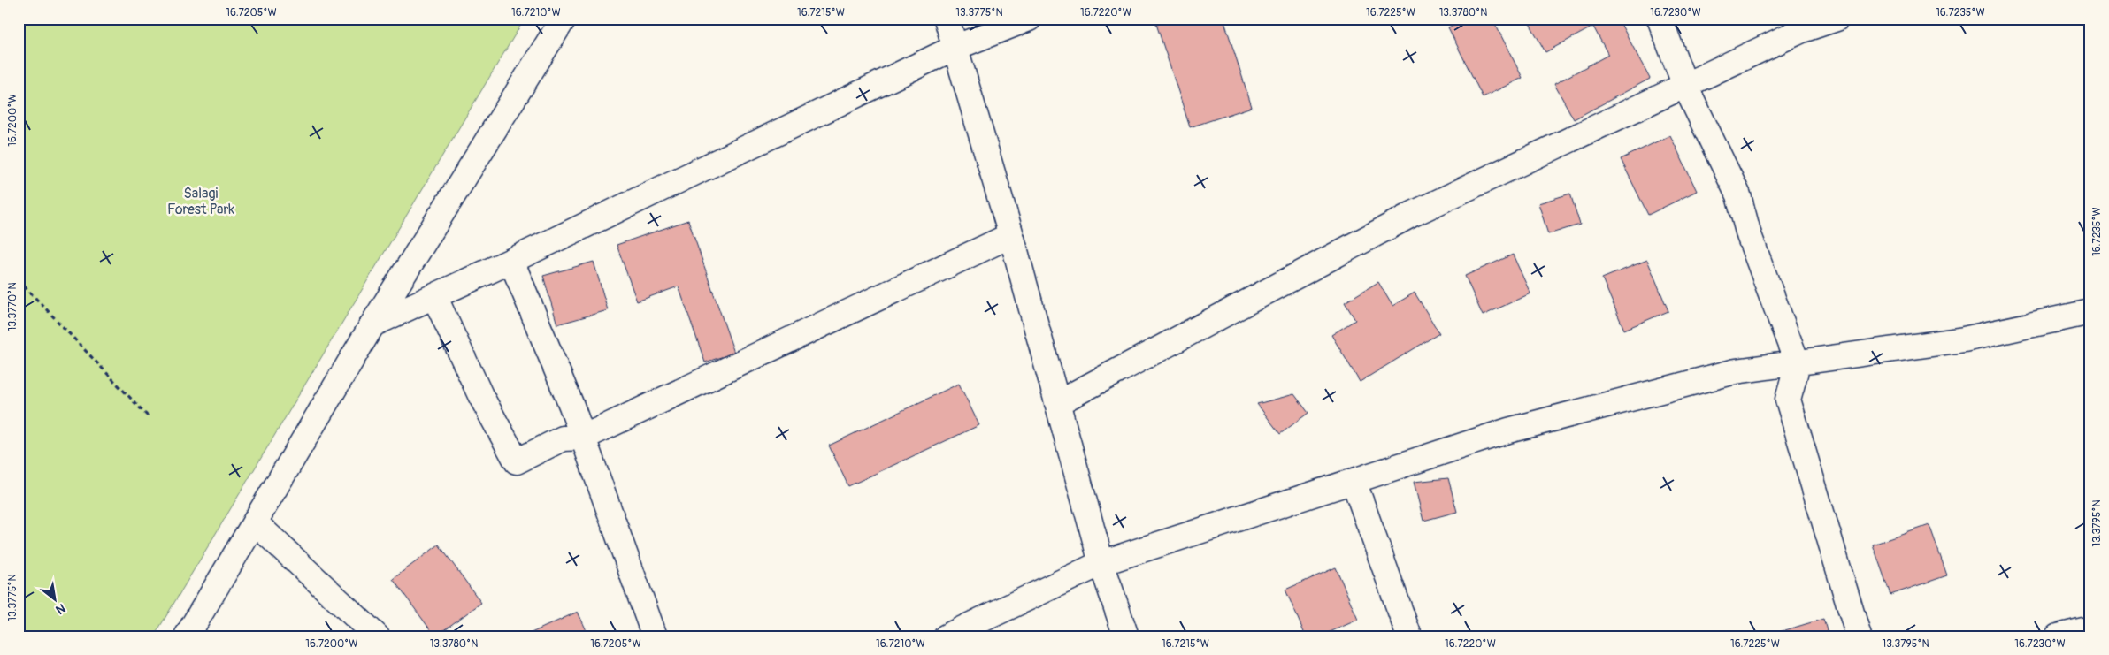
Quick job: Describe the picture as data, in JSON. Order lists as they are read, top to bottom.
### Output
{
  "parks": ["Salagi Forest Park"],
  "north": "bottom right",
  "coordinates": [
    "16.7205°W",
    "16.7210°W",
    "16.7215°W",
    "13.3775°N",
    "16.7220°W",
    "16.7225°W",
    "13.3780°N",
    "16.7230°W",
    "16.7235°W",
    "16.7200°W",
    "13.3770°N",
    "13.3795°N"
  ]
}
